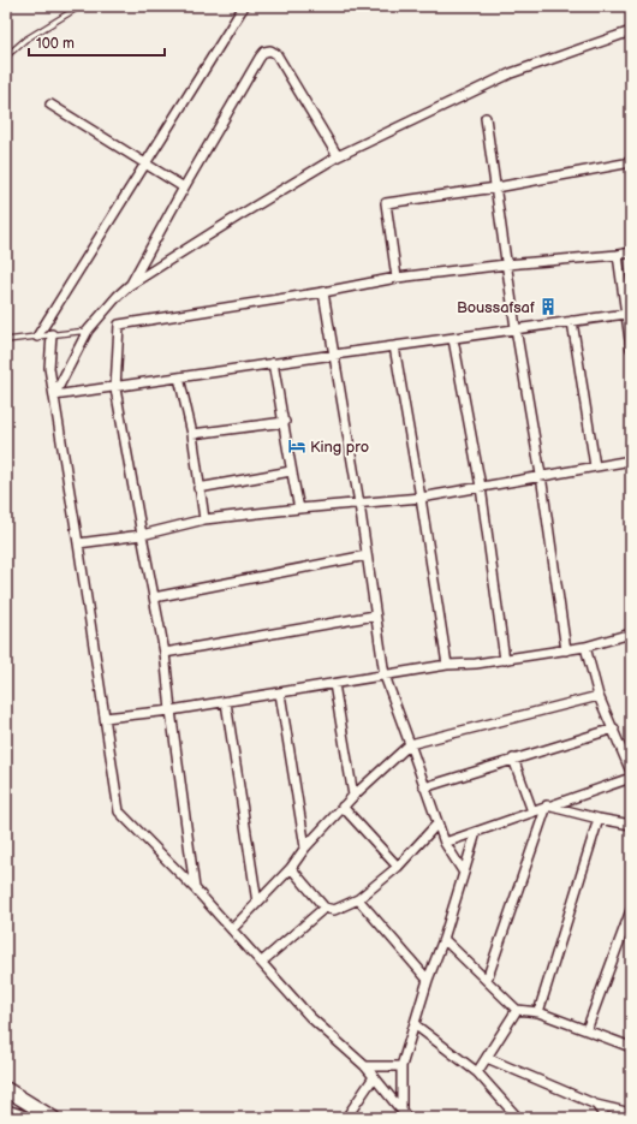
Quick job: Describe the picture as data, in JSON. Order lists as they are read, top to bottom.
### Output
{
  "places": {
    "building": ["Boussafsaf"],
    "hotel": ["King pro"]
  },
  "scale_bar": "100 m"
}
